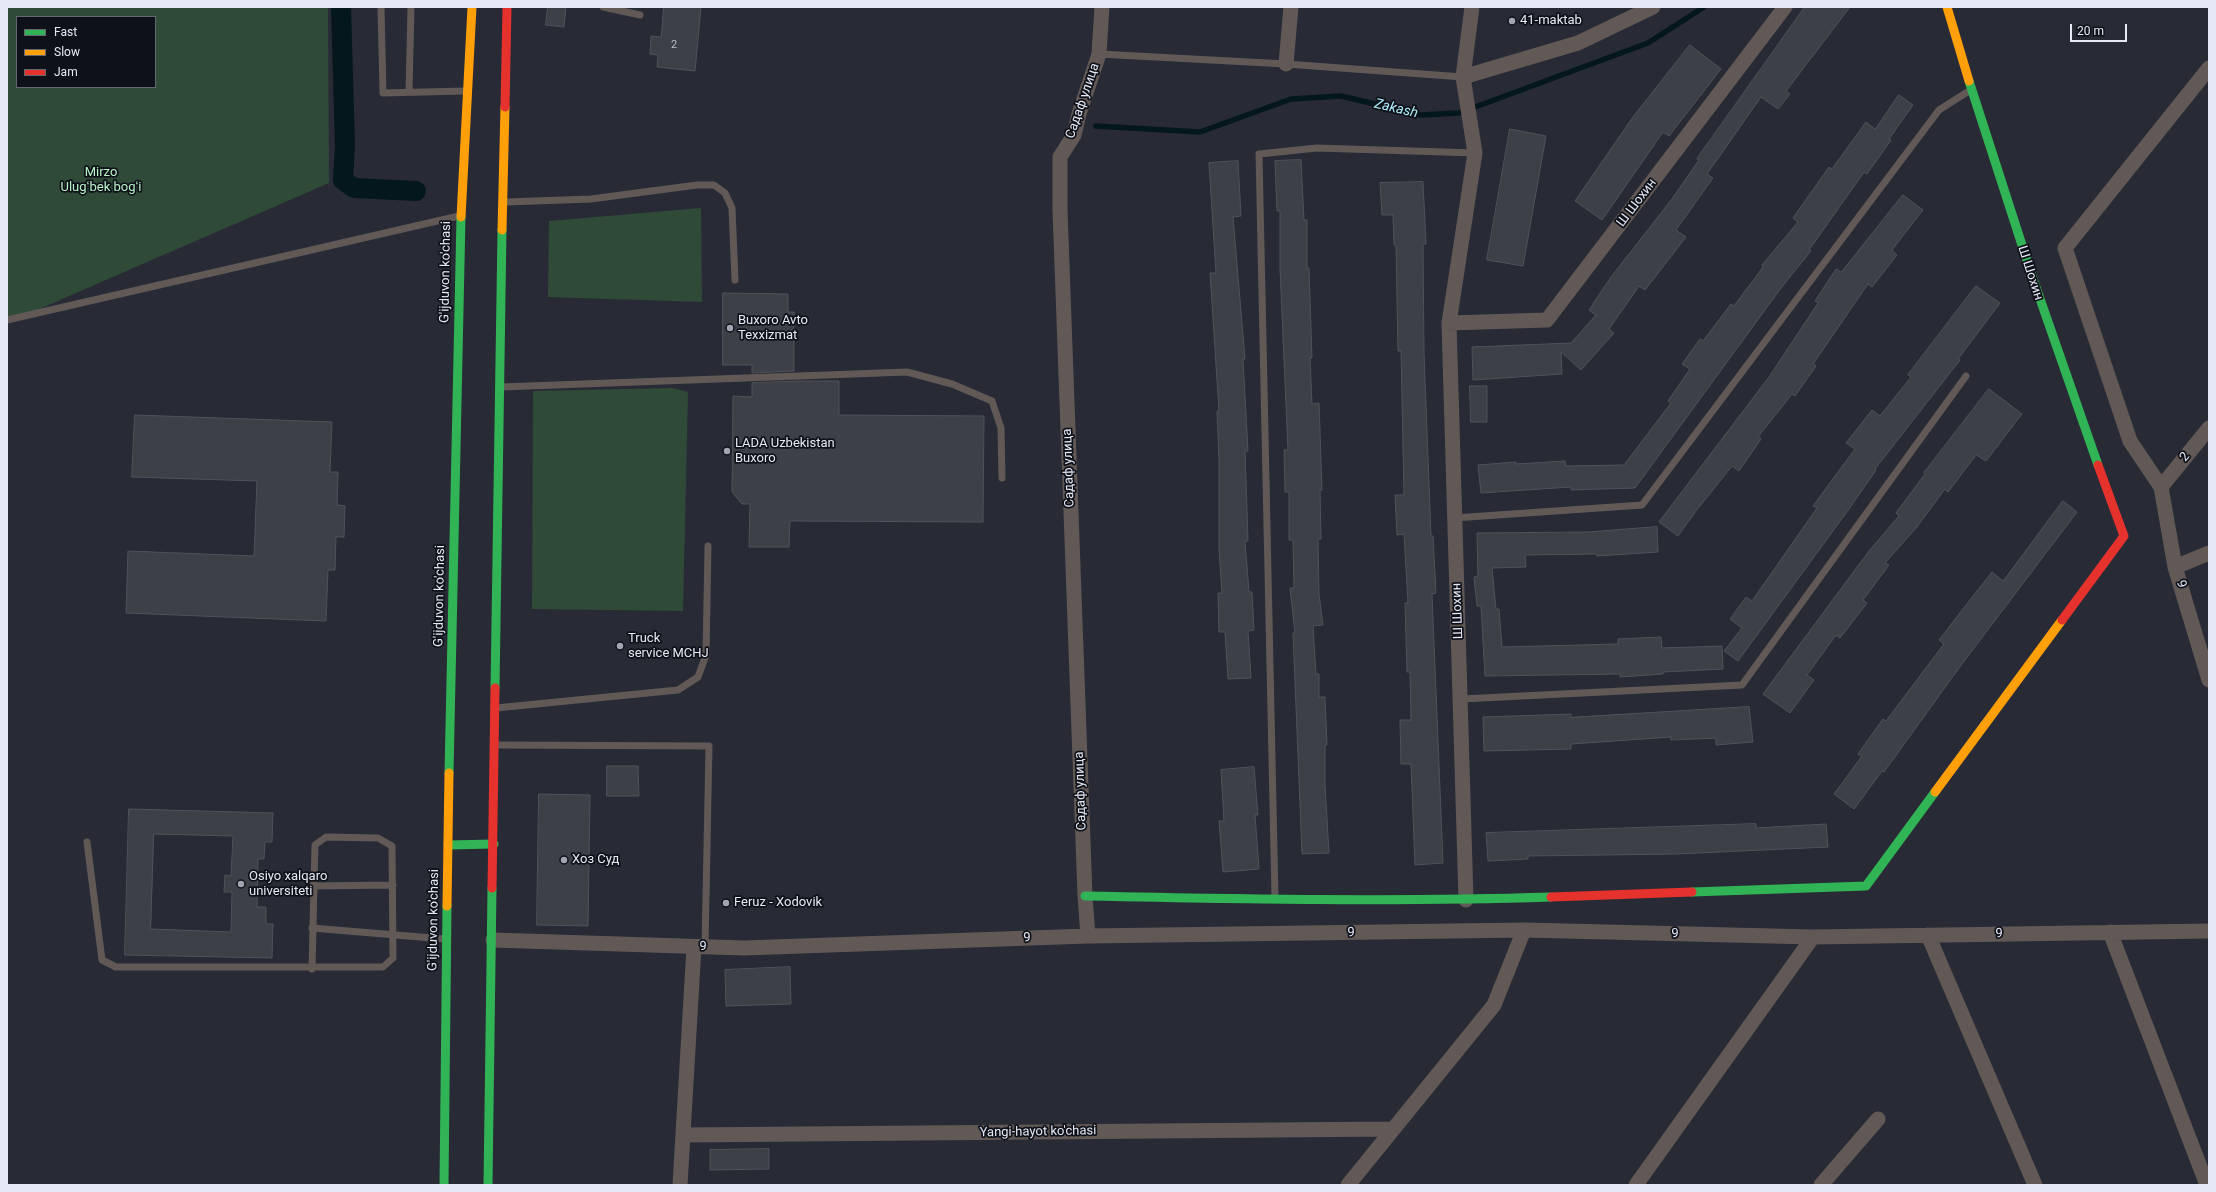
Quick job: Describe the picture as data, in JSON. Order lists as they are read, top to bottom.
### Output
{
  "streets": {
    "main road": ["Ш Шохин", "G'ijduvon ko'chasi"],
    "street": [
      "Садаф улица",
      "2",
      "9",
      "Yangi-hayot ko'chasi"
    ]
  },
  "crossings": [
    ["Садаф улица", "9"],
    ["2", "9"]
  ],
  "water": ["Zakash"],
  "parks": ["Mirzo Ulugʻbek bogʻi"],
  "places": [
    "41-maktab",
    "Buxoro Avto Texxizmat",
    "LADA Uzbekistan Buxoro",
    "Truck service MCHJ",
    "Хоз Суд",
    "Osiyo xalqaro universiteti",
    "Feruz - Xodovik"
  ],
  "house_numbers": ["2"],
  "legend": ["Fast", "Slow", "Jam"],
  "scale_bar": "20 m"
}
